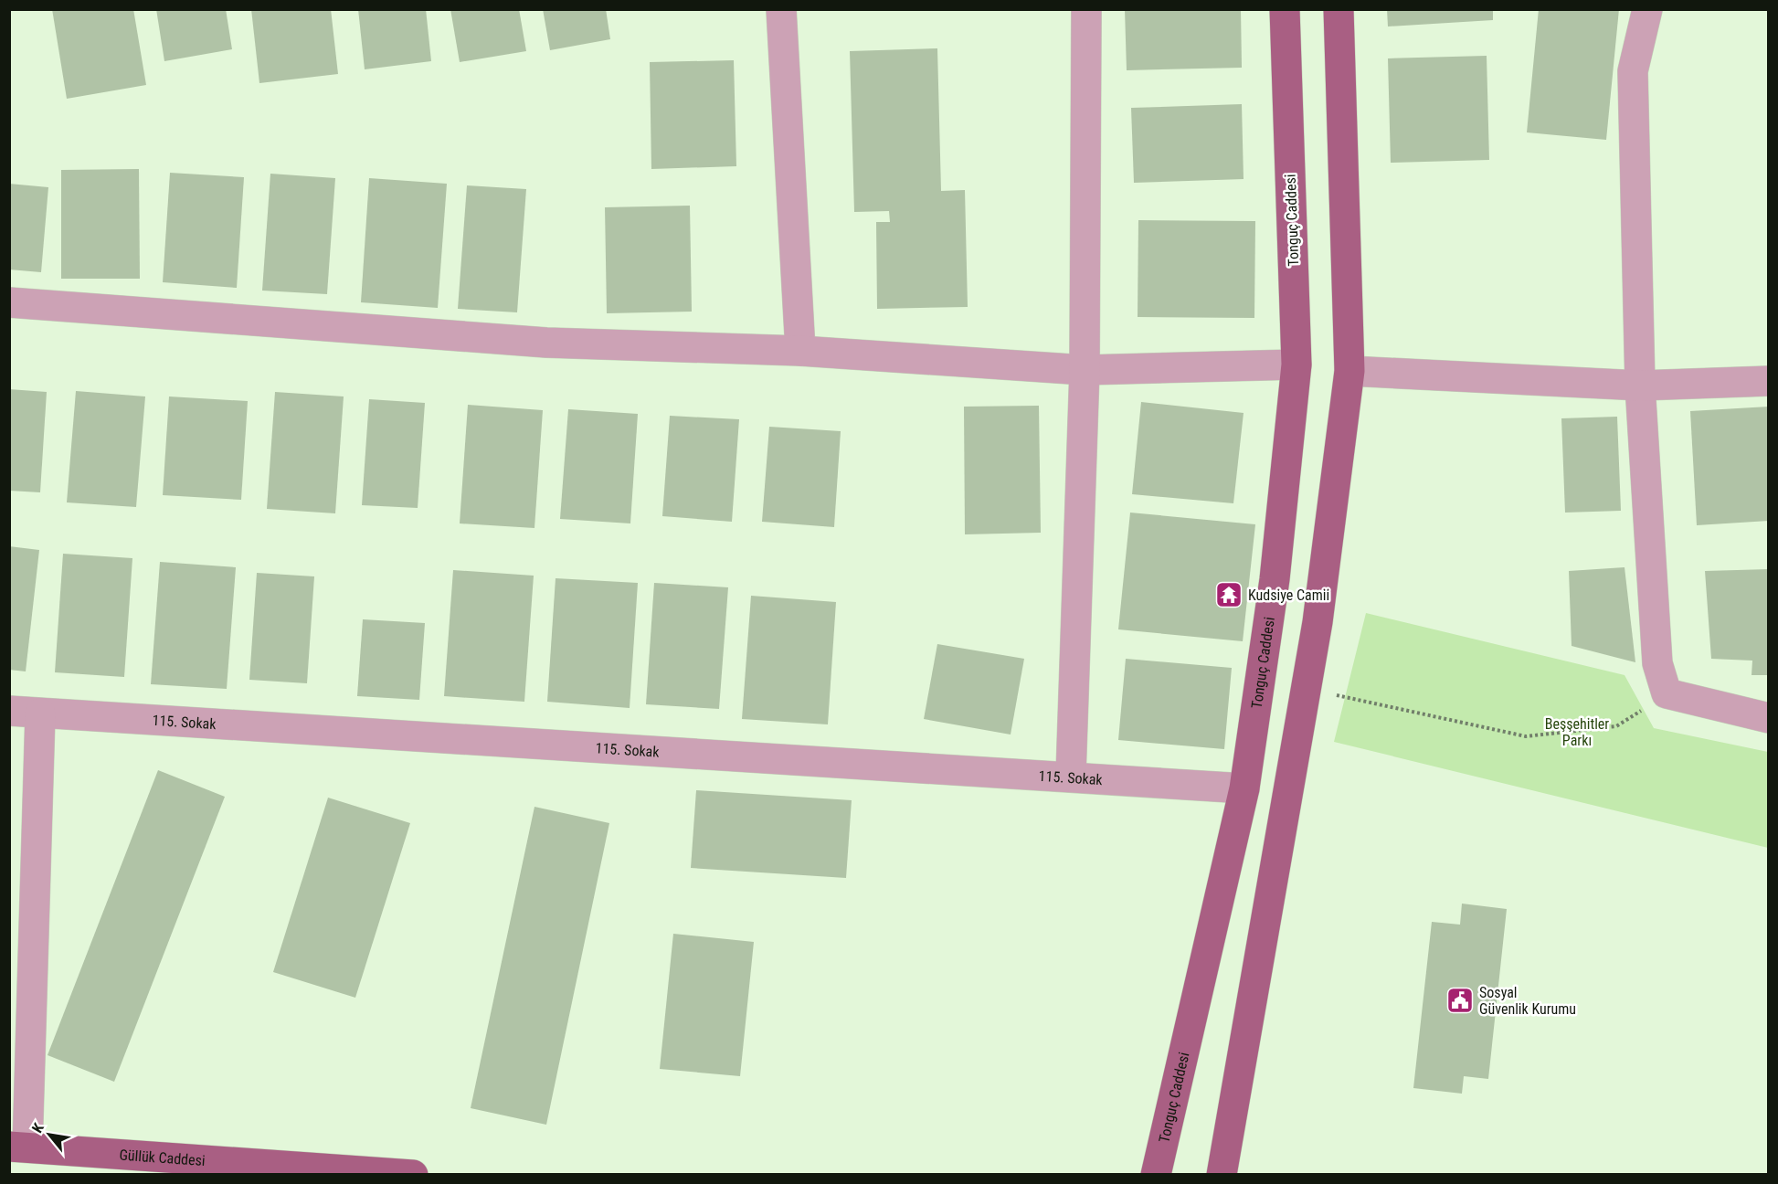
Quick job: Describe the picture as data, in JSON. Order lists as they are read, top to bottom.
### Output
{
  "streets": {
    "main road": ["Tonguç Caddesi", "Güllük Caddesi"],
    "street": ["115. Sokak"]
  },
  "crossings": [
    ["Tonguç Caddesi", "115. Sokak"]
  ],
  "parks": ["Beşşehitler Parkı"],
  "places": {
    "temple": ["Kudsiye Camii"],
    "public building": ["Sosyal Güvenlik Kurumu"]
  },
  "north": "top left"
}
